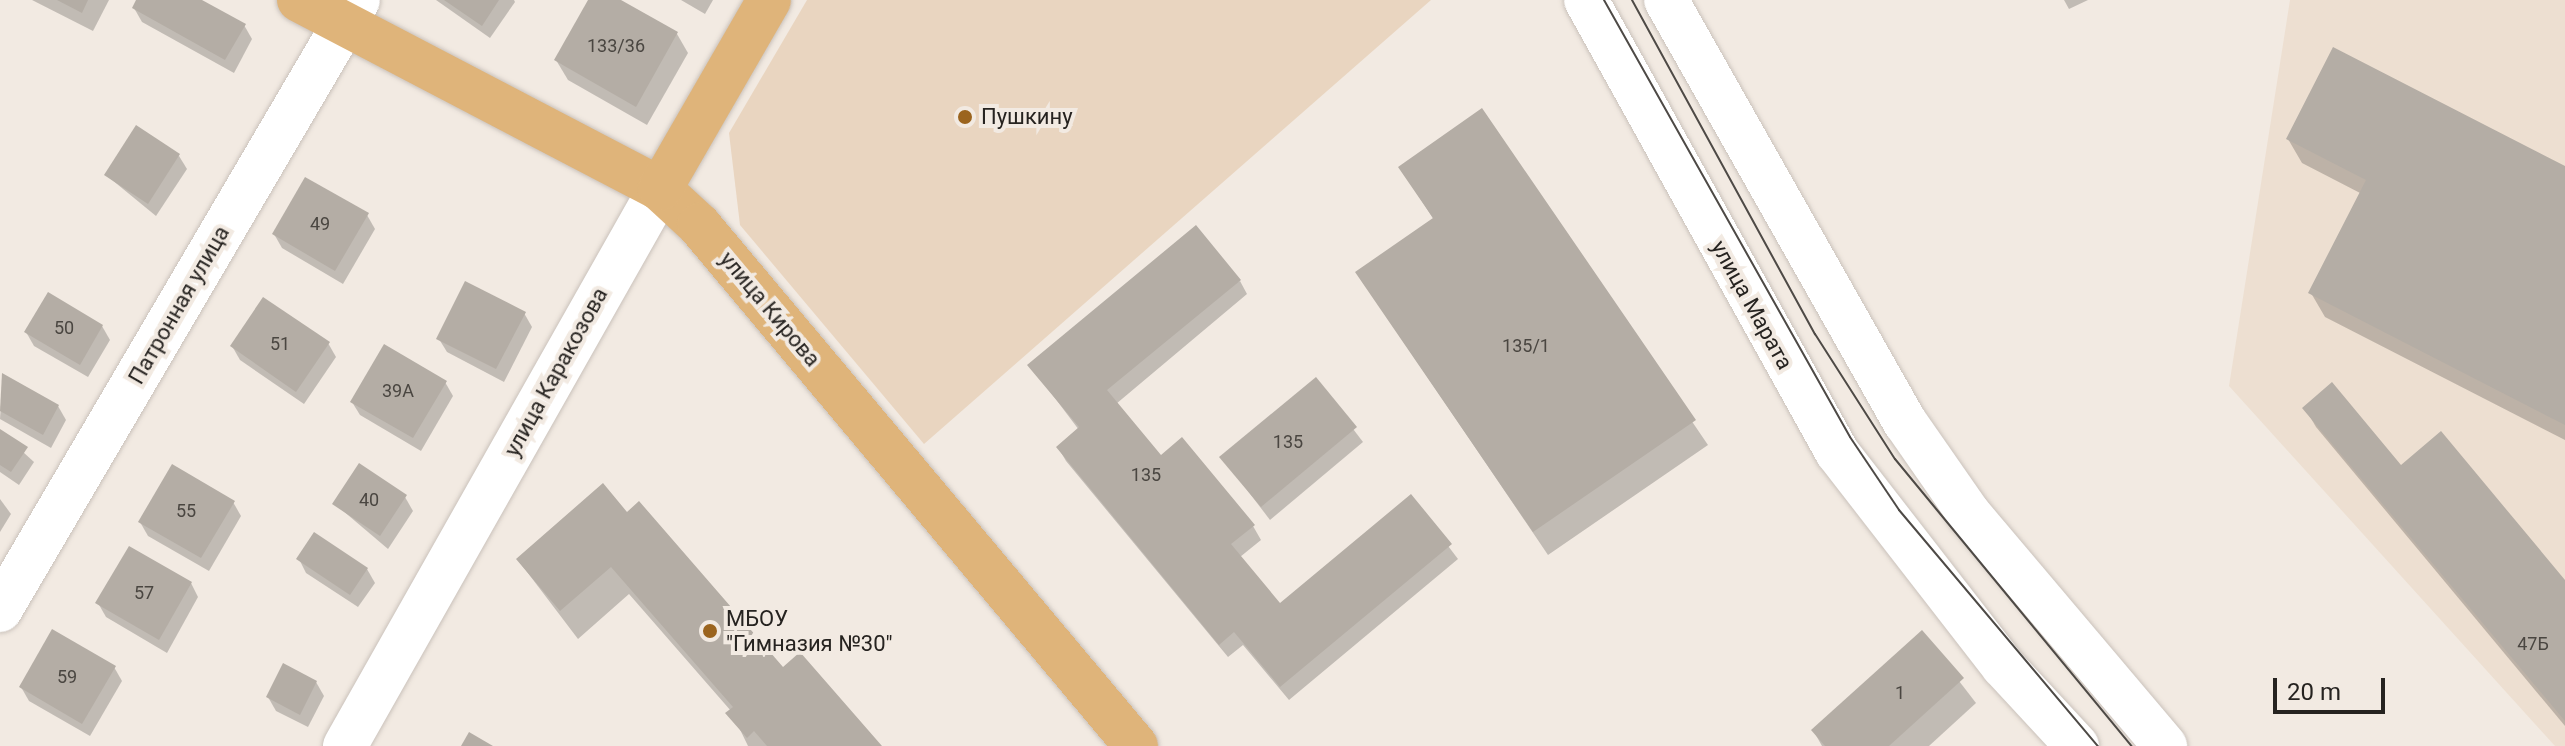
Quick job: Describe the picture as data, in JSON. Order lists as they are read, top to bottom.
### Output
{
  "streets": {
    "main road": ["улица Кирова", "улица Каракозова"],
    "street": ["Патронная улица", "улица Марата"]
  },
  "crossings": [
    ["Патронная улица", "улица Кирова"],
    ["улица Кирова", "улица Каракозова"]
  ],
  "places": ["Пушкину", "МБОУ \"Гимназия №30\""],
  "house_numbers": [
    "133/36",
    "49",
    "50",
    "51",
    "135/1",
    "39А",
    "135",
    "135",
    "40",
    "55",
    "57",
    "47Б",
    "59",
    "1"
  ],
  "scale_bar": "20 m"
}
